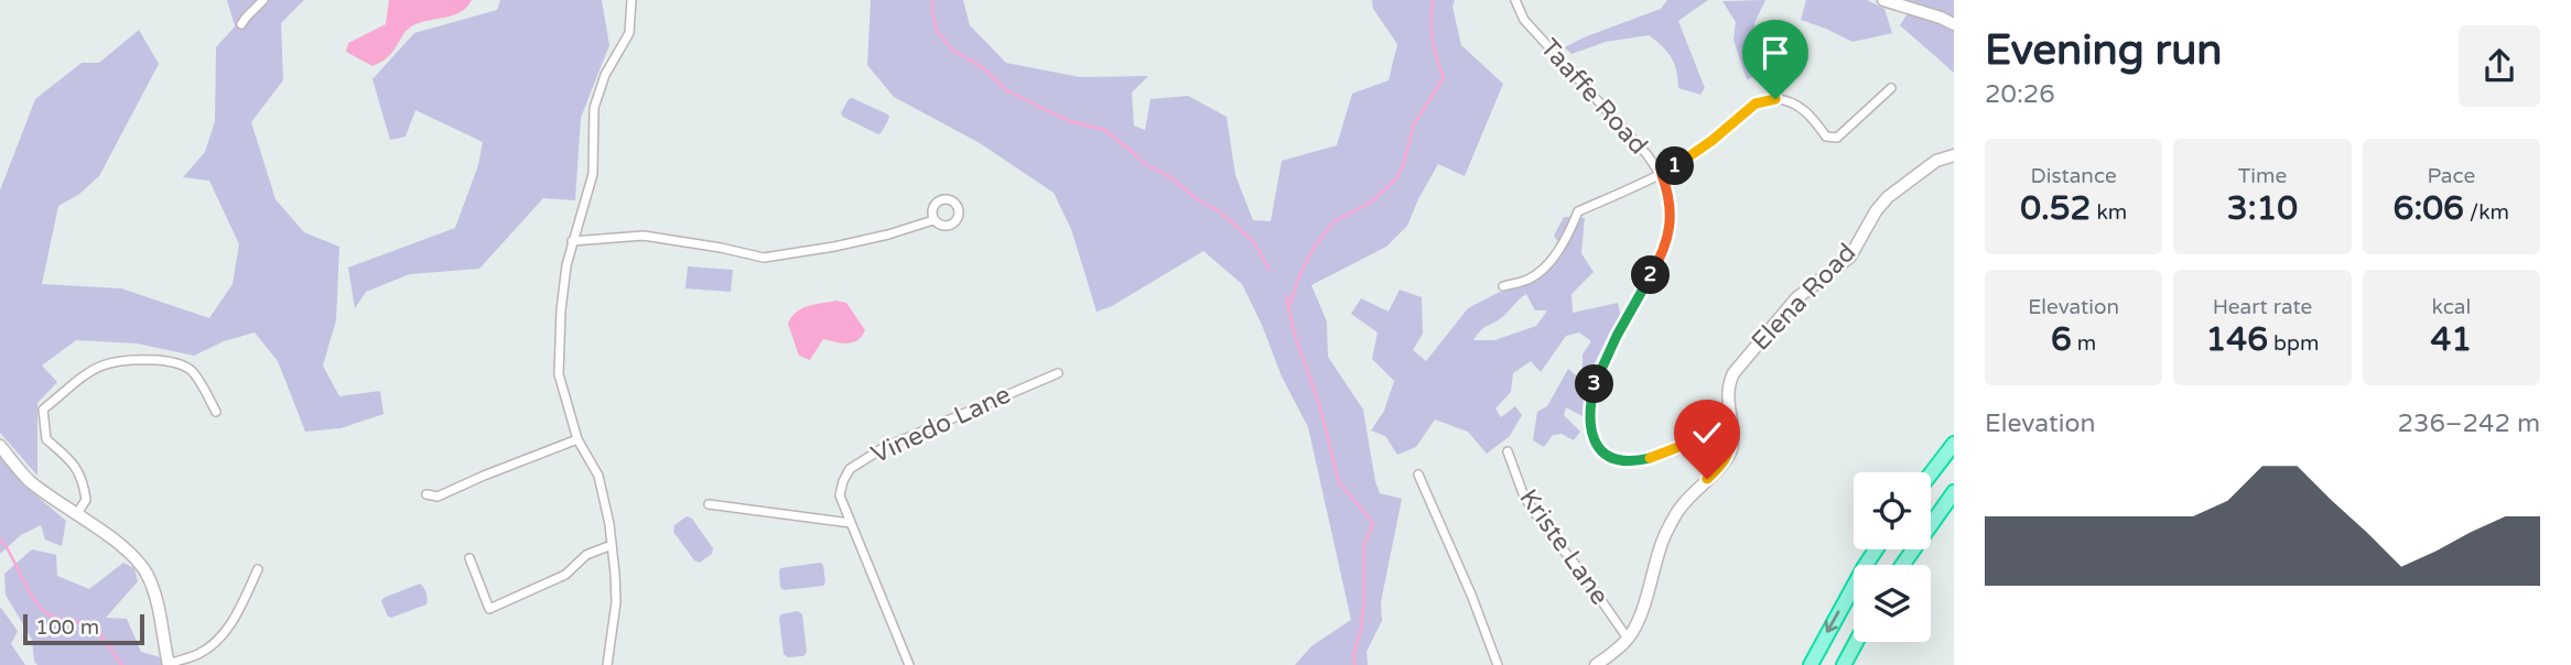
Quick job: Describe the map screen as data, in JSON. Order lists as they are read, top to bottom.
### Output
{
  "streets": {
    "street": [
      "Taaffe Road",
      "Elena Road",
      "Vinedo Lane",
      "Kriste Lane"
    ]
  },
  "crossings": [
    ["Taaffe Road", "Elena Road"],
    ["Elena Road", "Kriste Lane"]
  ],
  "scale_bar": "100 m",
  "page": {
    "heading": ["Evening run", "20:26"],
    "stats": [
      ["Distance", "0.52 km"],
      ["Time", "3:10"],
      ["Pace", "6:06 /km"],
      ["Elevation", "6 m"],
      ["Heart rate", "146 bpm"],
      ["kcal", "41"]
    ],
    "pins": ["1", "2", "3"],
    "chart": ["Elevation", "236–242 m"],
    "scale": "100 m"
  }
}
